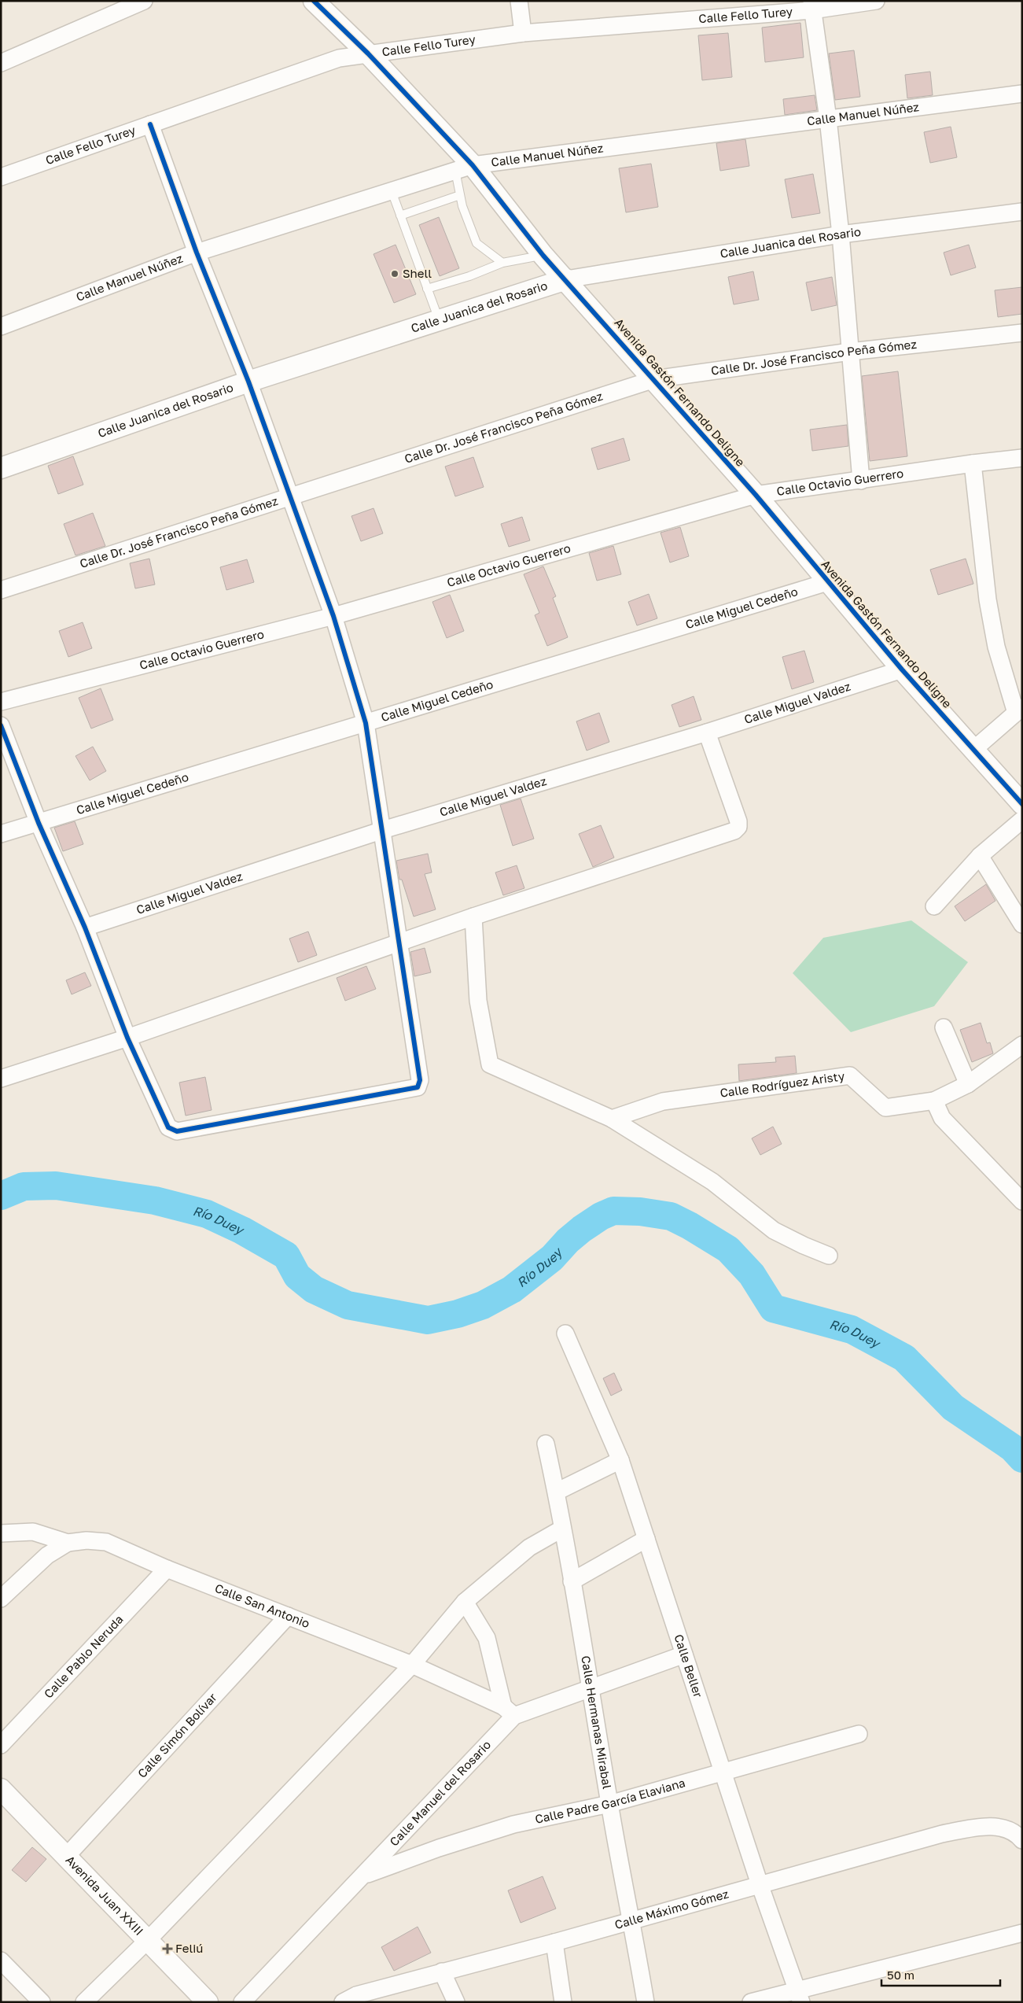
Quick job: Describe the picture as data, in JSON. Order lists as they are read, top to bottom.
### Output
{
  "streets": {
    "street": [
      "Calle Fello Turey",
      "Calle Manuel Núñez",
      "Calle Juanica del Rosario",
      "Calle Dr. José Francisco Peña Gómez",
      "Avenida Gastón Fernando Deligne",
      "Calle Octavio Guerrero",
      "Calle Miguel Cedeño",
      "Calle Miguel Valdez",
      "Calle Rodríguez Aristy",
      "Calle San Antonio",
      "Calle Pablo Neruda",
      "Calle Beller",
      "Calle Hermanas Mirabal",
      "Calle Simón Bolívar",
      "Calle Manuel del Rosario",
      "Calle Padre García Elaviana",
      "Avenida Juan XXIII",
      "Calle Máximo Gómez"
    ]
  },
  "crossings": [
    ["Calle Fello Turey", "Avenida Gastón Fernando Deligne"],
    ["Calle Manuel Núñez", "Avenida Gastón Fernando Deligne"],
    ["Calle Juanica del Rosario", "Avenida Gastón Fernando Deligne"],
    ["Calle Dr. José Francisco Peña Gómez", "Avenida Gastón Fernando Deligne"],
    ["Avenida Gastón Fernando Deligne", "Calle Octavio Guerrero"],
    ["Avenida Gastón Fernando Deligne", "Calle Miguel Cedeño"],
    ["Avenida Gastón Fernando Deligne", "Calle Miguel Valdez"],
    ["Calle San Antonio", "Calle Pablo Neruda"],
    ["Calle San Antonio", "Calle Simón Bolívar"],
    ["Calle San Antonio", "Calle Manuel del Rosario"],
    ["Calle Beller", "Calle Manuel del Rosario"],
    ["Calle Beller", "Calle Padre García Elaviana"],
    ["Calle Beller", "Calle Máximo Gómez"],
    ["Calle Hermanas Mirabal", "Calle Manuel del Rosario"],
    ["Calle Hermanas Mirabal", "Calle Padre García Elaviana"],
    ["Calle Hermanas Mirabal", "Calle Máximo Gómez"],
    ["Calle Simón Bolívar", "Avenida Juan XXIII"],
    ["Calle Manuel del Rosario", "Calle Padre García Elaviana"]
  ],
  "water": ["Río Duey"],
  "places": {
    "other": ["Shell"],
    "health": ["Feliú"]
  },
  "scale_bar": "50 m"
}
